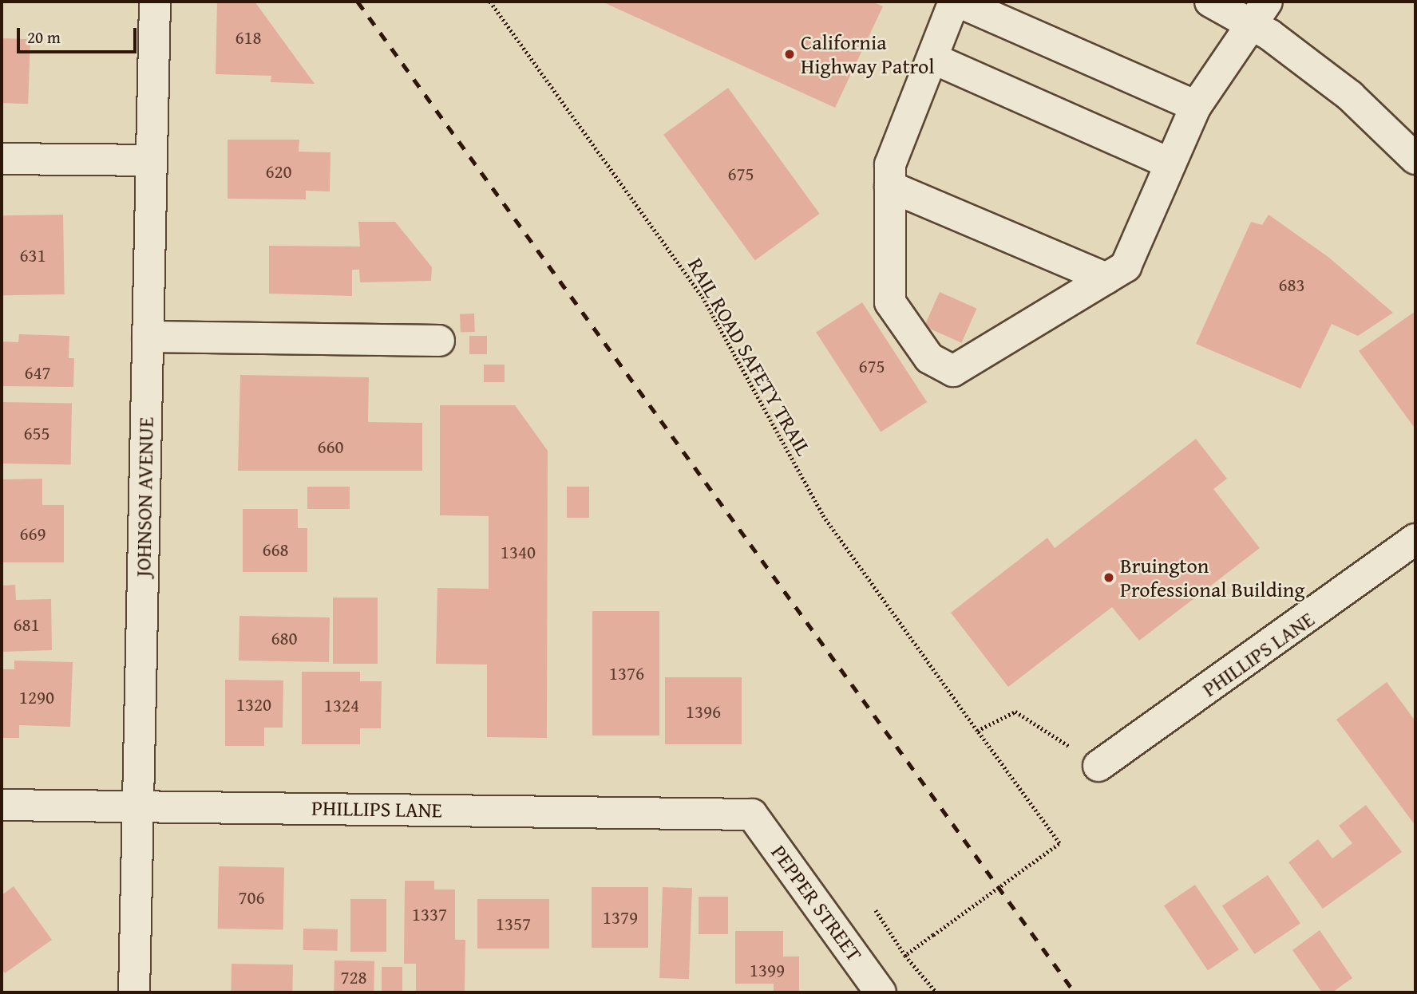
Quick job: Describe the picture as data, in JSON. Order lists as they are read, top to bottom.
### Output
{
  "streets": {
    "street": ["JOHNSON AVENUE", "PHILLIPS LANE", "PEPPER STREET"],
    "path": ["RAIL ROAD SAFETY TRAIL"]
  },
  "crossings": [
    ["JOHNSON AVENUE", "PHILLIPS LANE"],
    ["PHILLIPS LANE", "PEPPER STREET"]
  ],
  "places": ["California Highway Patrol", "Bruington Professional Building"],
  "house_numbers": [
    "618",
    "620",
    "675",
    "631",
    "683",
    "675",
    "647",
    "655",
    "660",
    "669",
    "668",
    "1340",
    "681",
    "680",
    "1376",
    "1290",
    "1320",
    "1324",
    "1396",
    "706",
    "1337",
    "1379",
    "1357",
    "1399",
    "728"
  ],
  "scale_bar": "20 m"
}
